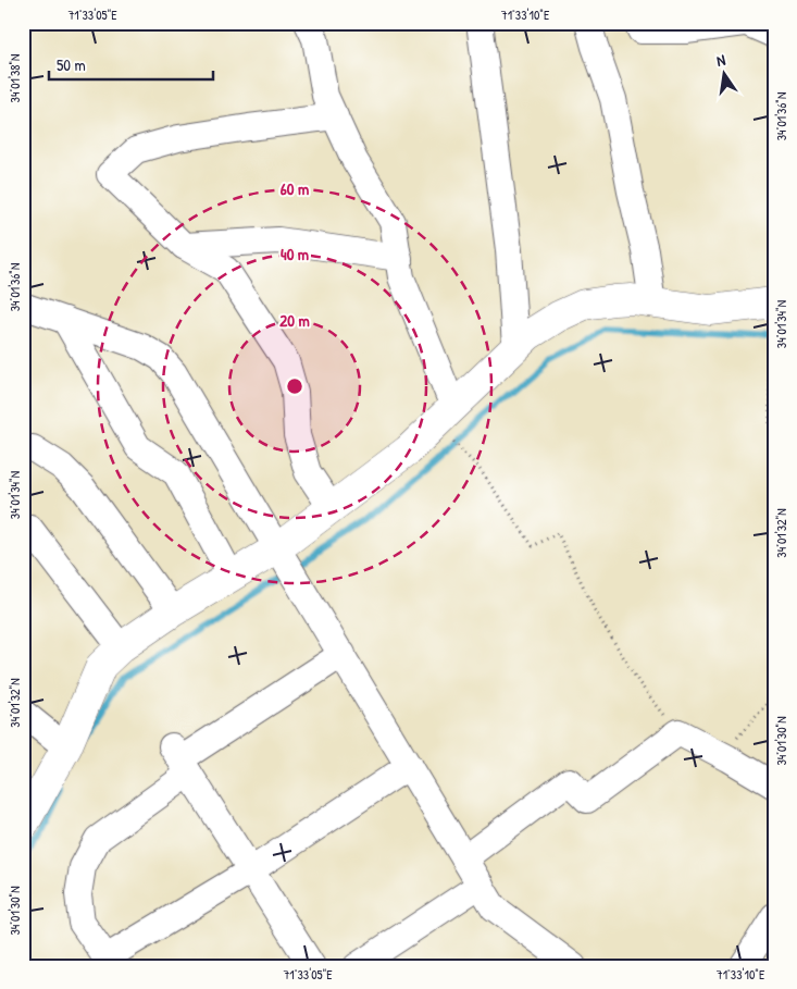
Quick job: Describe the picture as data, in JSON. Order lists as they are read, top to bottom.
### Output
{
  "scale_bar": "50 m",
  "north": "top",
  "coordinates": [
    "71°33'05\"E",
    "71°33'10\"E",
    "34°01'38\"N",
    "34°01'36\"N",
    "34°01'34\"N",
    "34°01'32\"N",
    "34°01'30\"N"
  ],
  "rings": ["60 m", "40 m", "20 m"]
}
